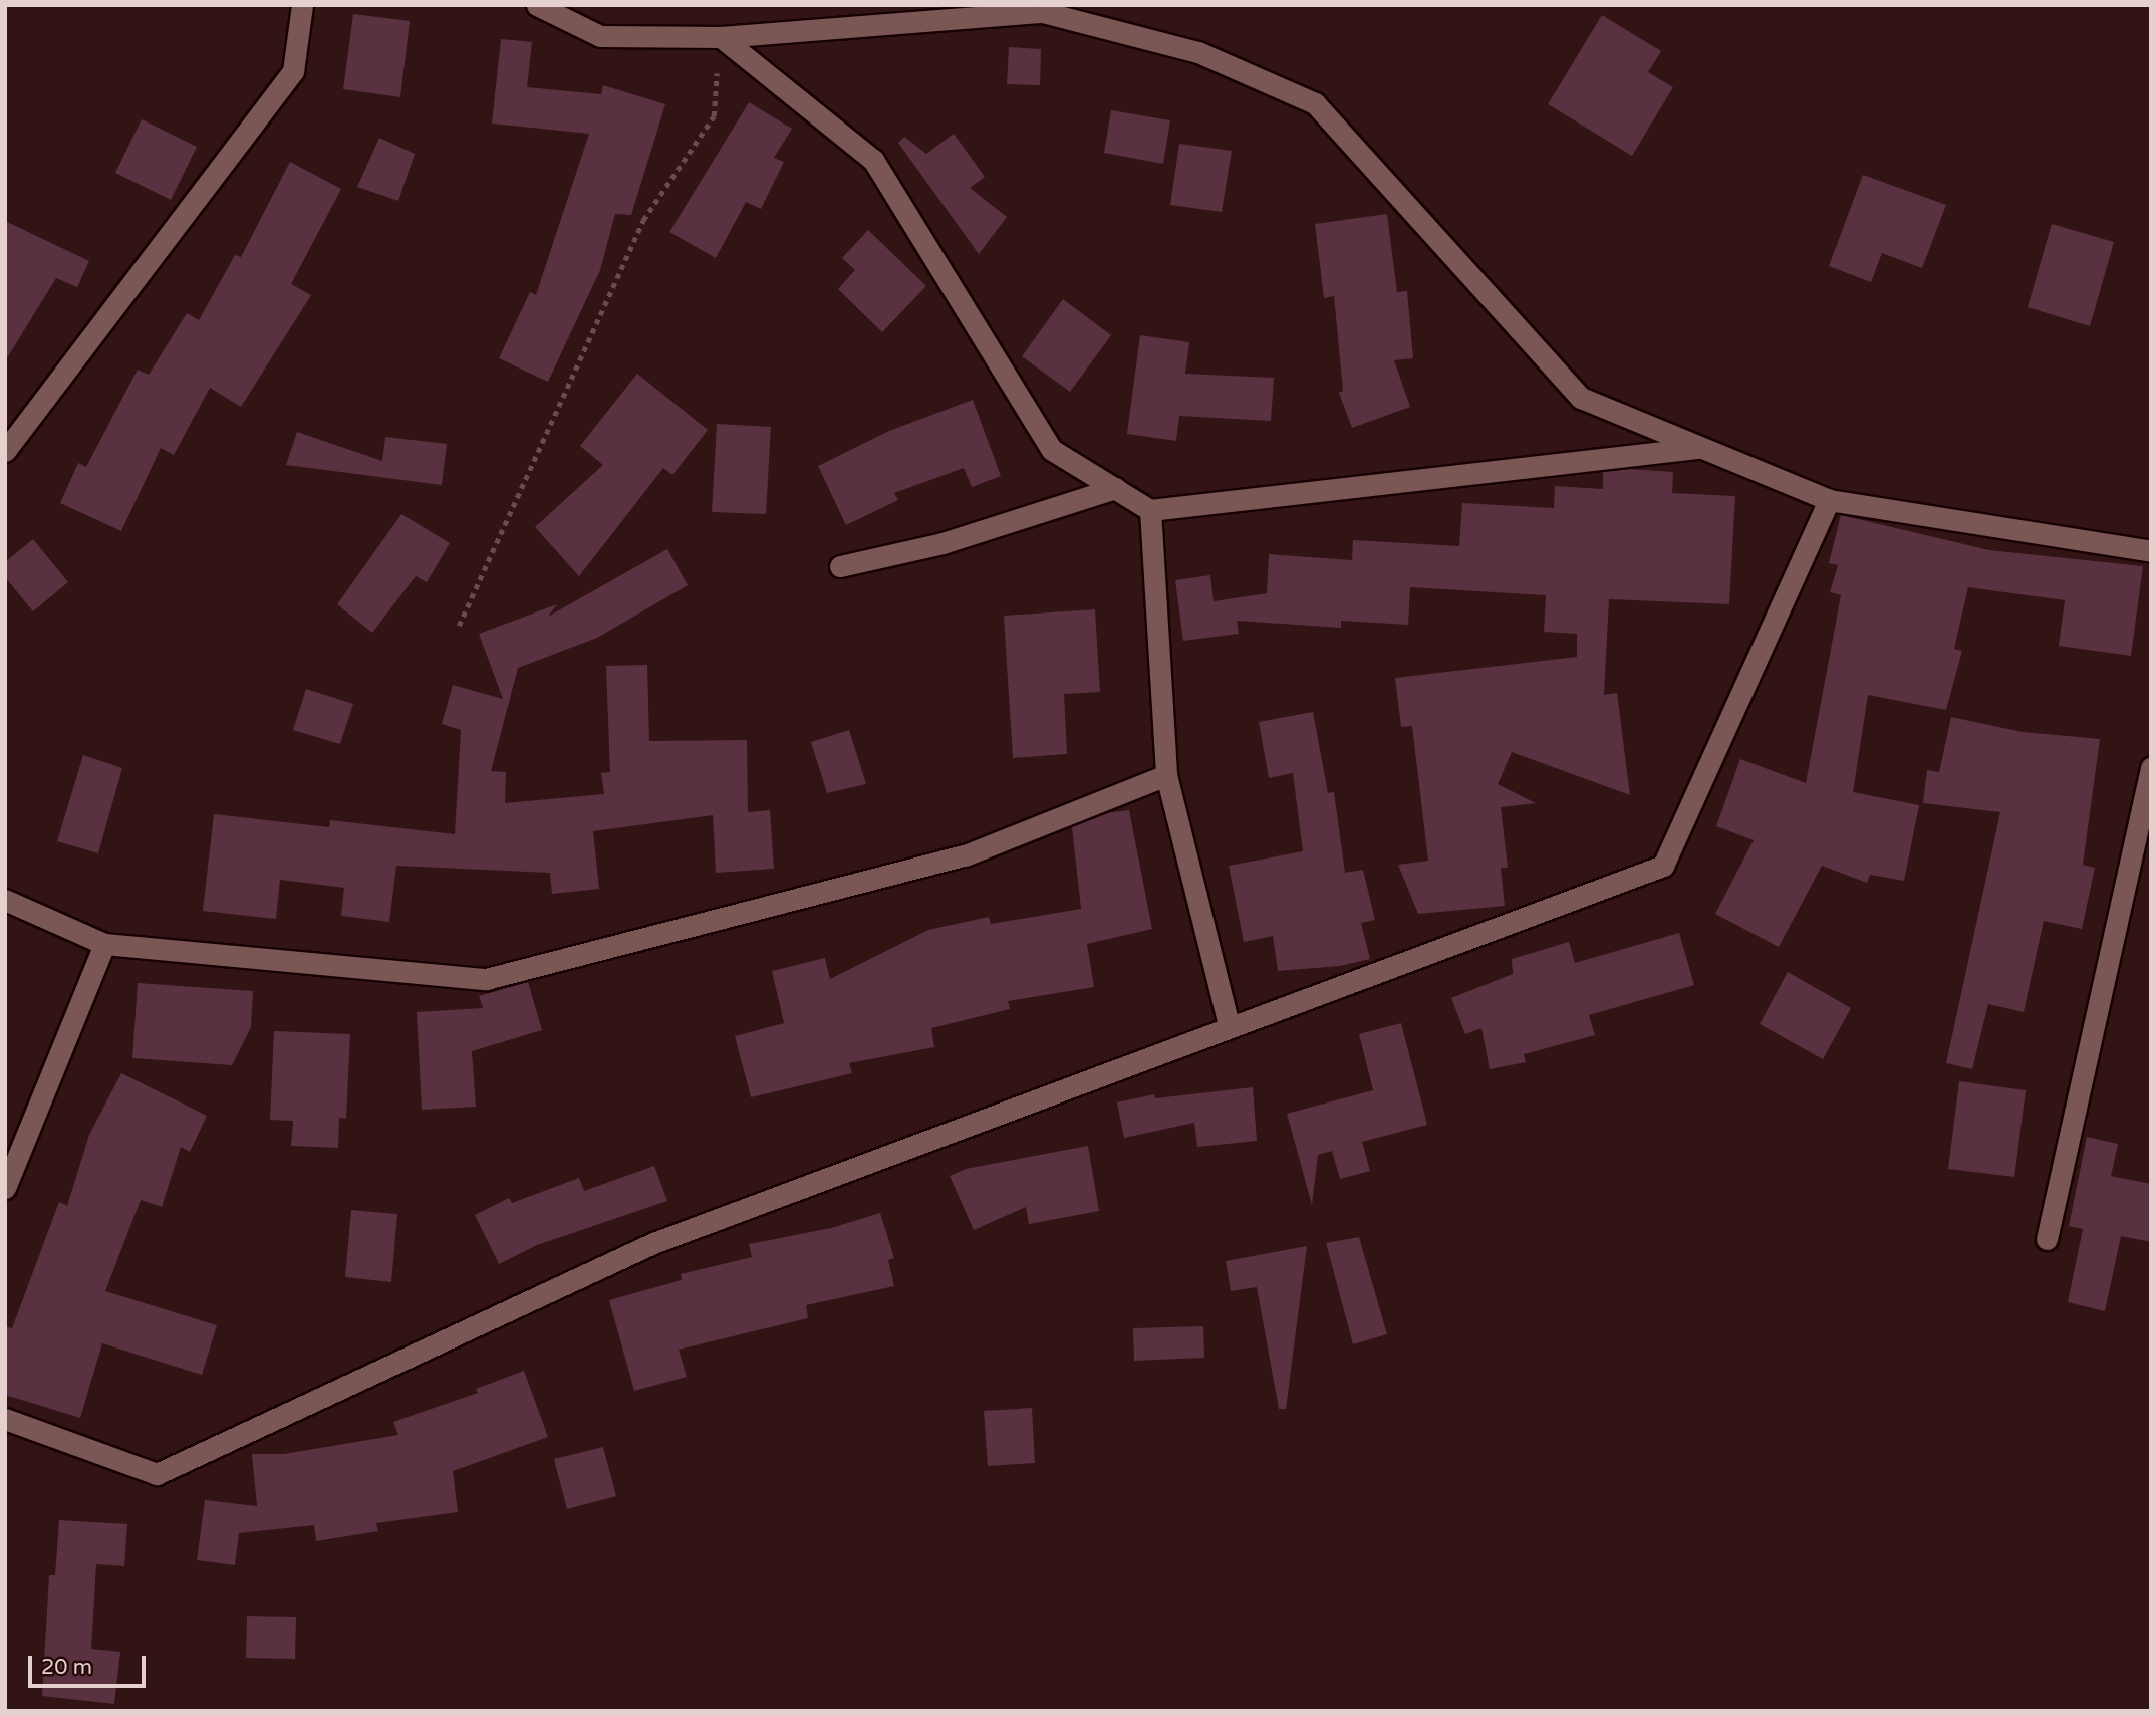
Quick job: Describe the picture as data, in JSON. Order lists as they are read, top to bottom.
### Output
{
  "scale_bar": "20 m"
}
